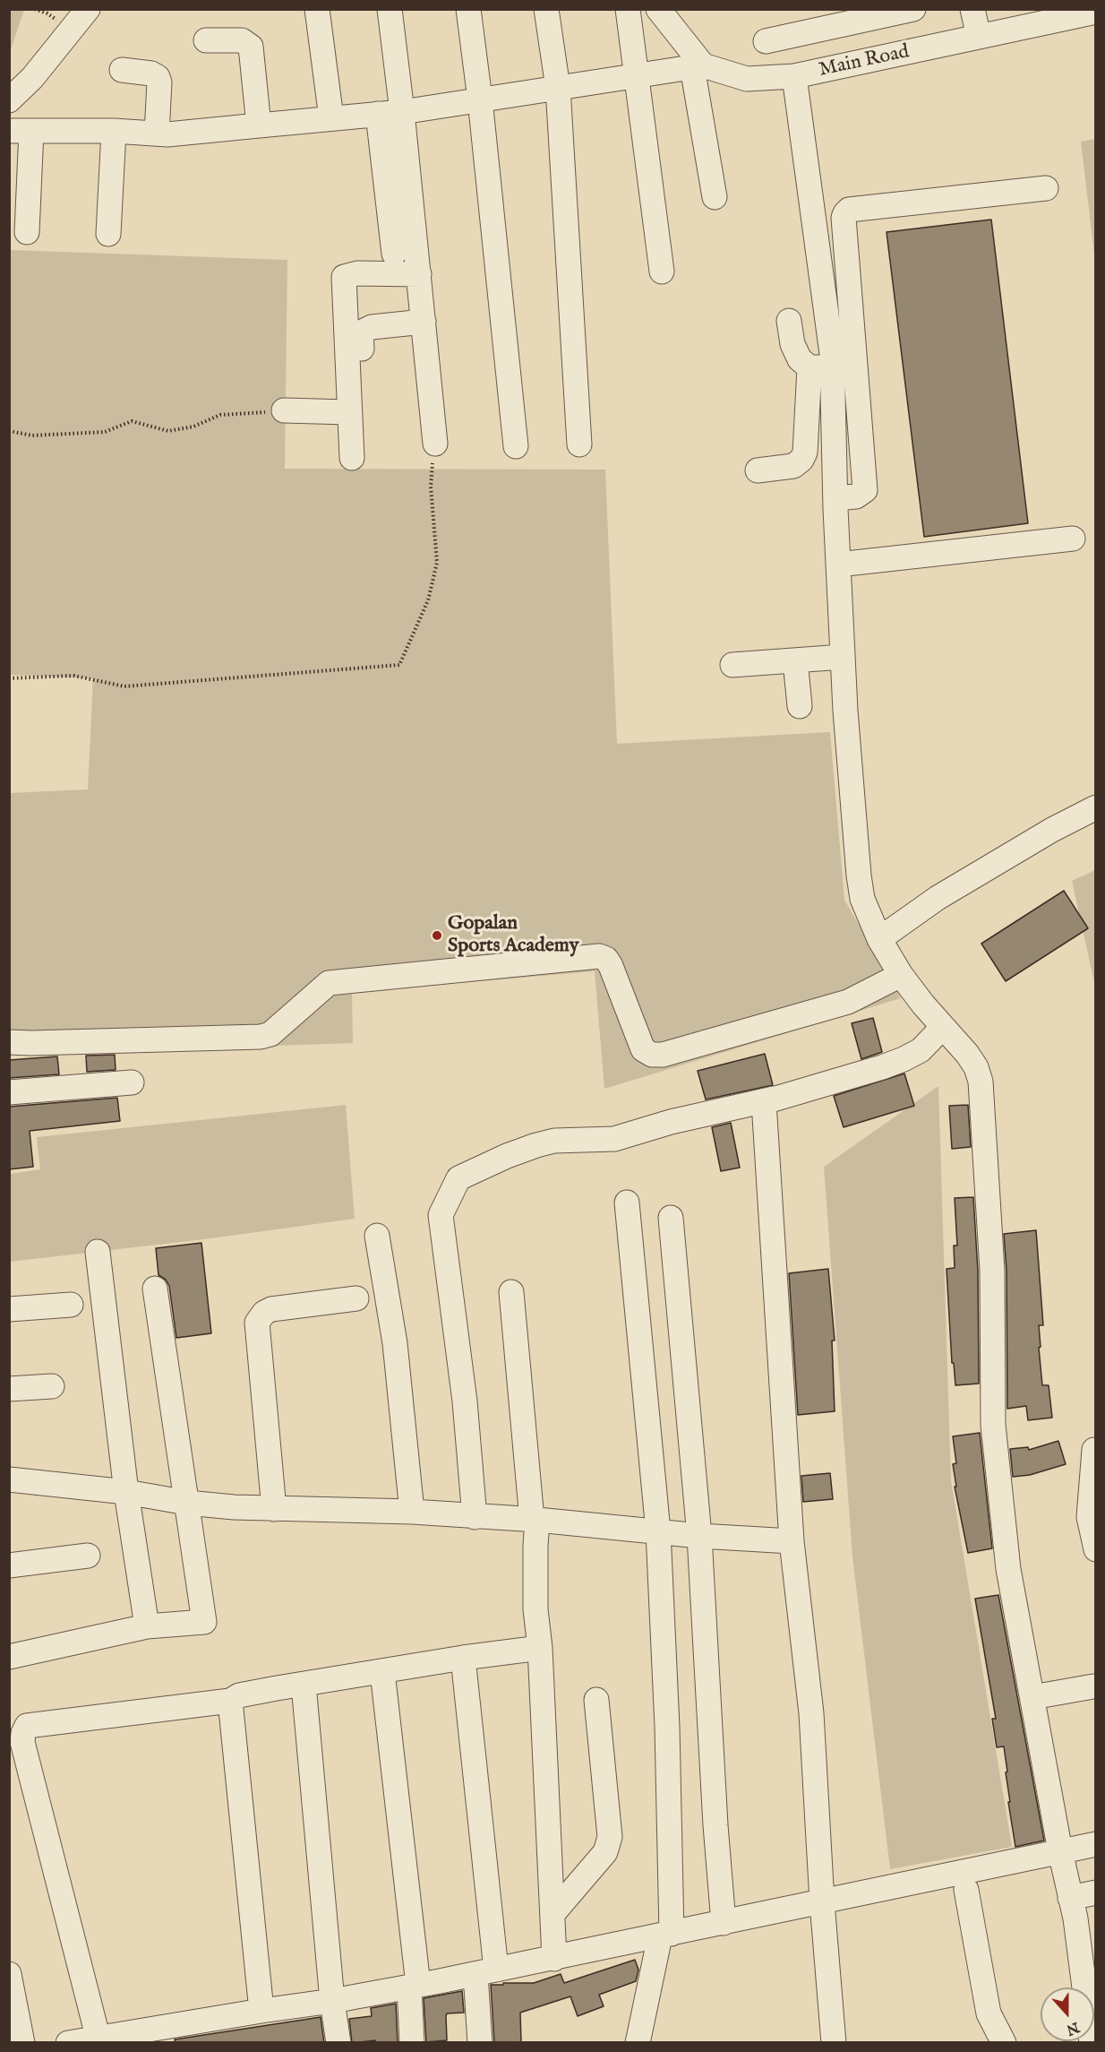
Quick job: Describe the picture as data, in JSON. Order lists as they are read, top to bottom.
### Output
{
  "streets": {
    "street": ["Main Road"]
  },
  "places": ["Gopalan Sports Academy"],
  "north": "bottom"
}
